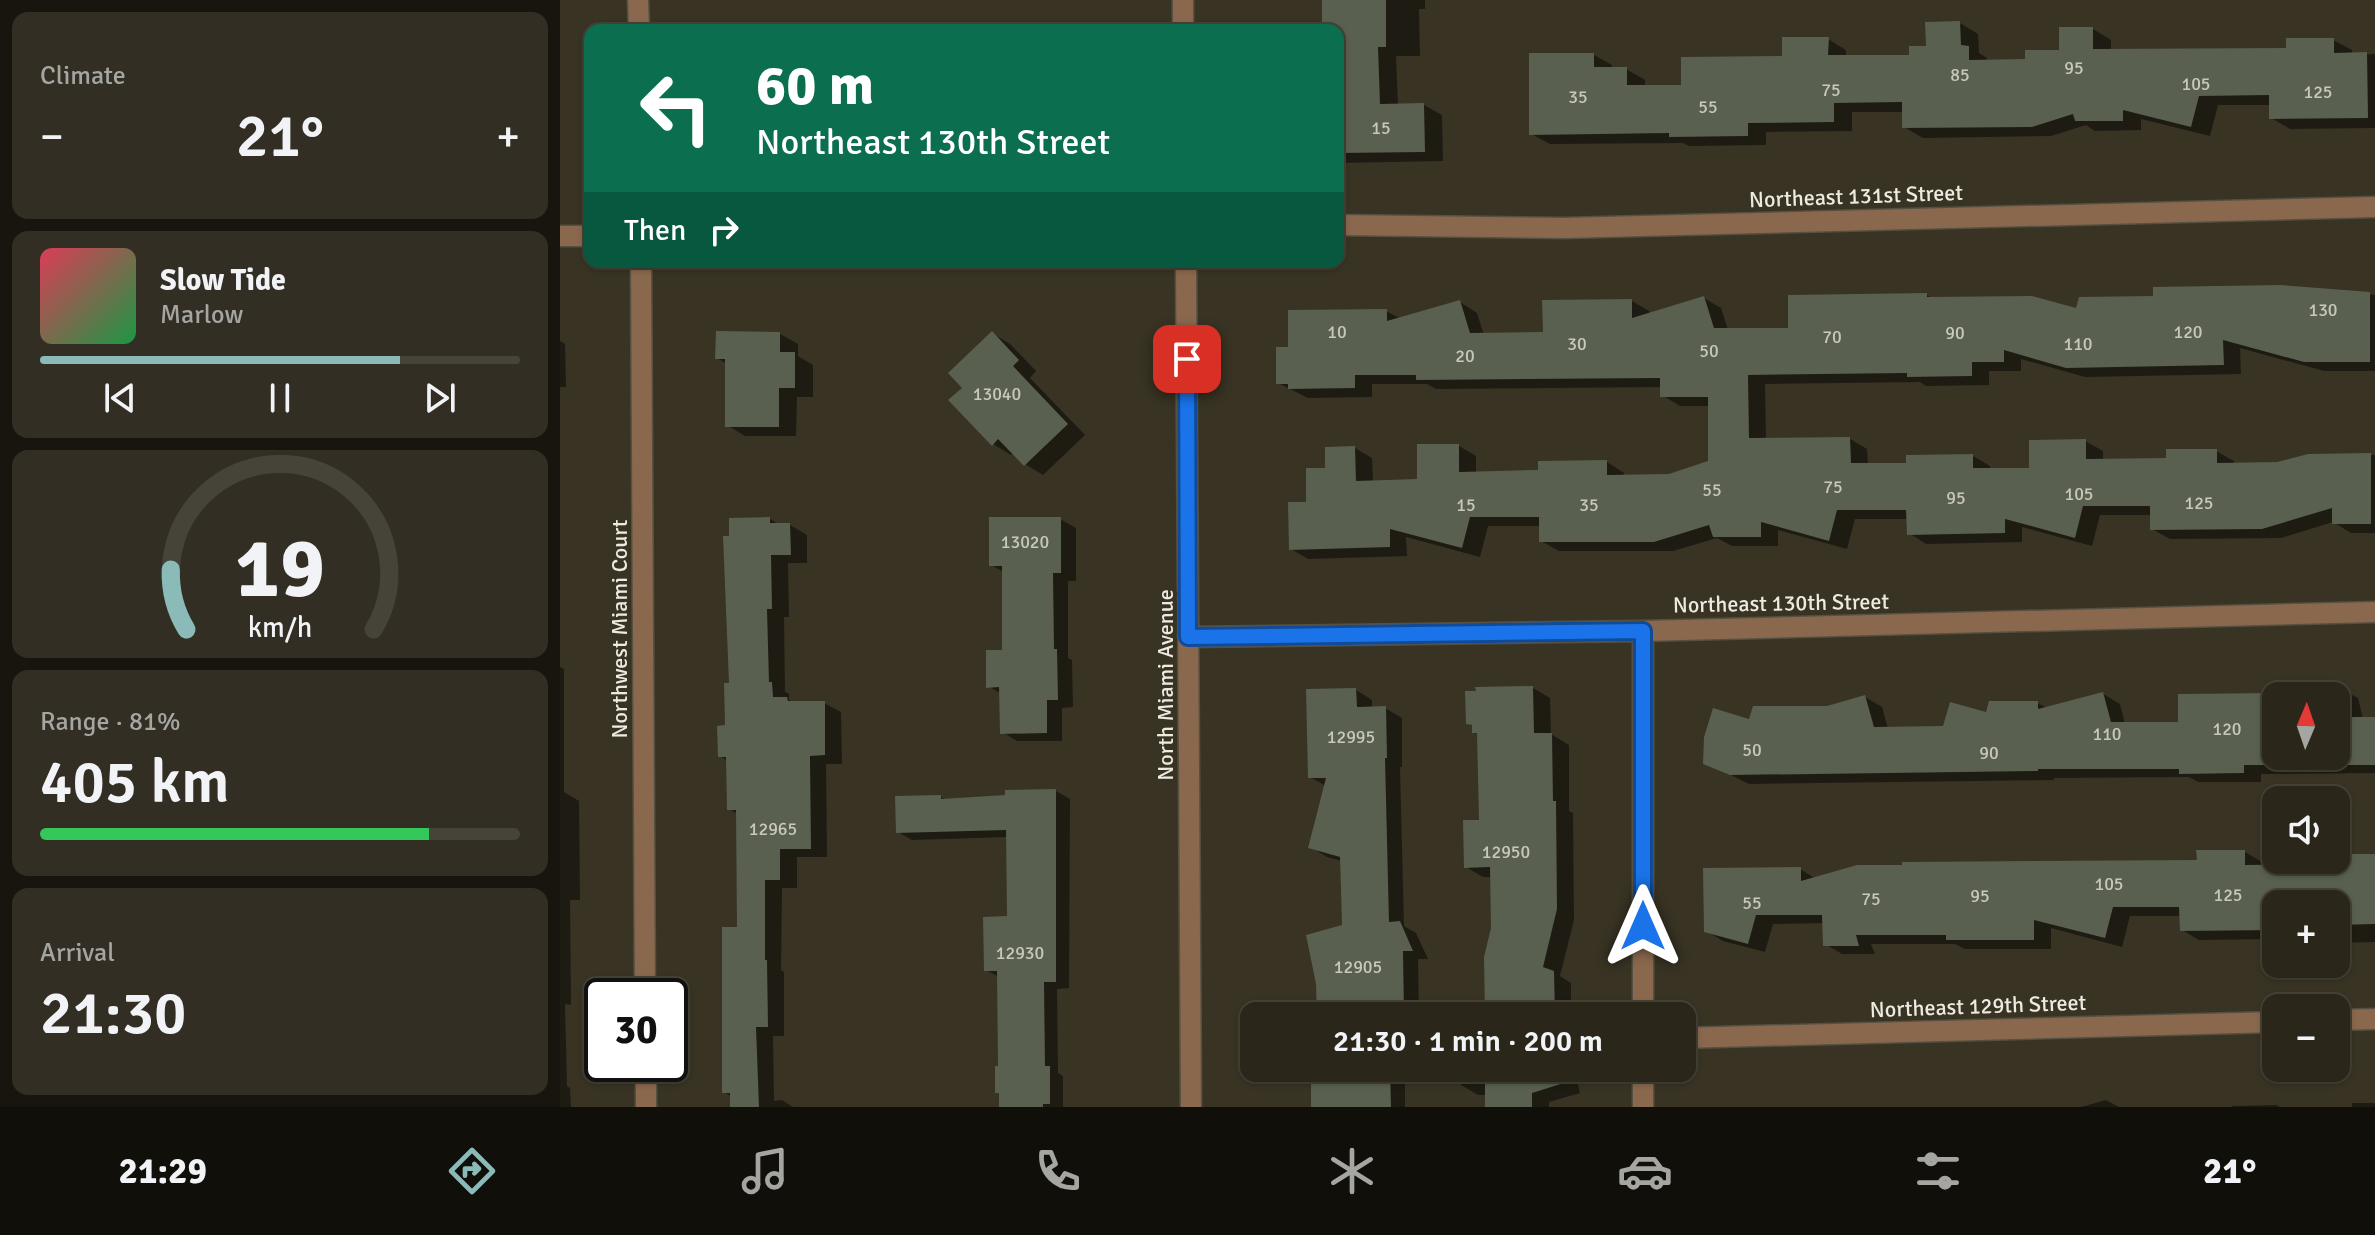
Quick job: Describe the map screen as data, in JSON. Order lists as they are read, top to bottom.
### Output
{
  "streets": {
    "street": [
      "Northeast 131st Street",
      "Northeast 130th Street",
      "Northwest Miami Court",
      "North Miami Avenue",
      "Northeast 129th Street"
    ]
  },
  "crossings": [
    ["Northeast 130th Street", "North Miami Avenue"]
  ],
  "house_numbers": [
    "95",
    "85",
    "105",
    "75",
    "125",
    "35",
    "55",
    "15",
    "130",
    "10",
    "120",
    "90",
    "70",
    "30",
    "110",
    "50",
    "20",
    "13040",
    "75",
    "55",
    "105",
    "95",
    "125",
    "15",
    "35",
    "13020",
    "120",
    "110",
    "12995",
    "50",
    "90",
    "12965",
    "12950",
    "105",
    "125",
    "95",
    "75",
    "55",
    "12930",
    "12905"
  ],
  "north": "top",
  "page": {
    "tile": [
      "Climate",
      ["Range · 81%", "405 km"],
      ["Arrival", "21:30"]
    ],
    "turn": ["60 m", "Northeast 130th Street"],
    "heat": ["−", "21°", "+"],
    "then": "Then",
    "song": ["Slow Tide", "Marlow"],
    "map_buttons": ["+", "−"],
    "limit": "30",
    "trip": "21:30 · 1 min · 200 m",
    "tabs": ["21:29", "21°"],
    "gauge": ["19", "km/h"]
  }
}
